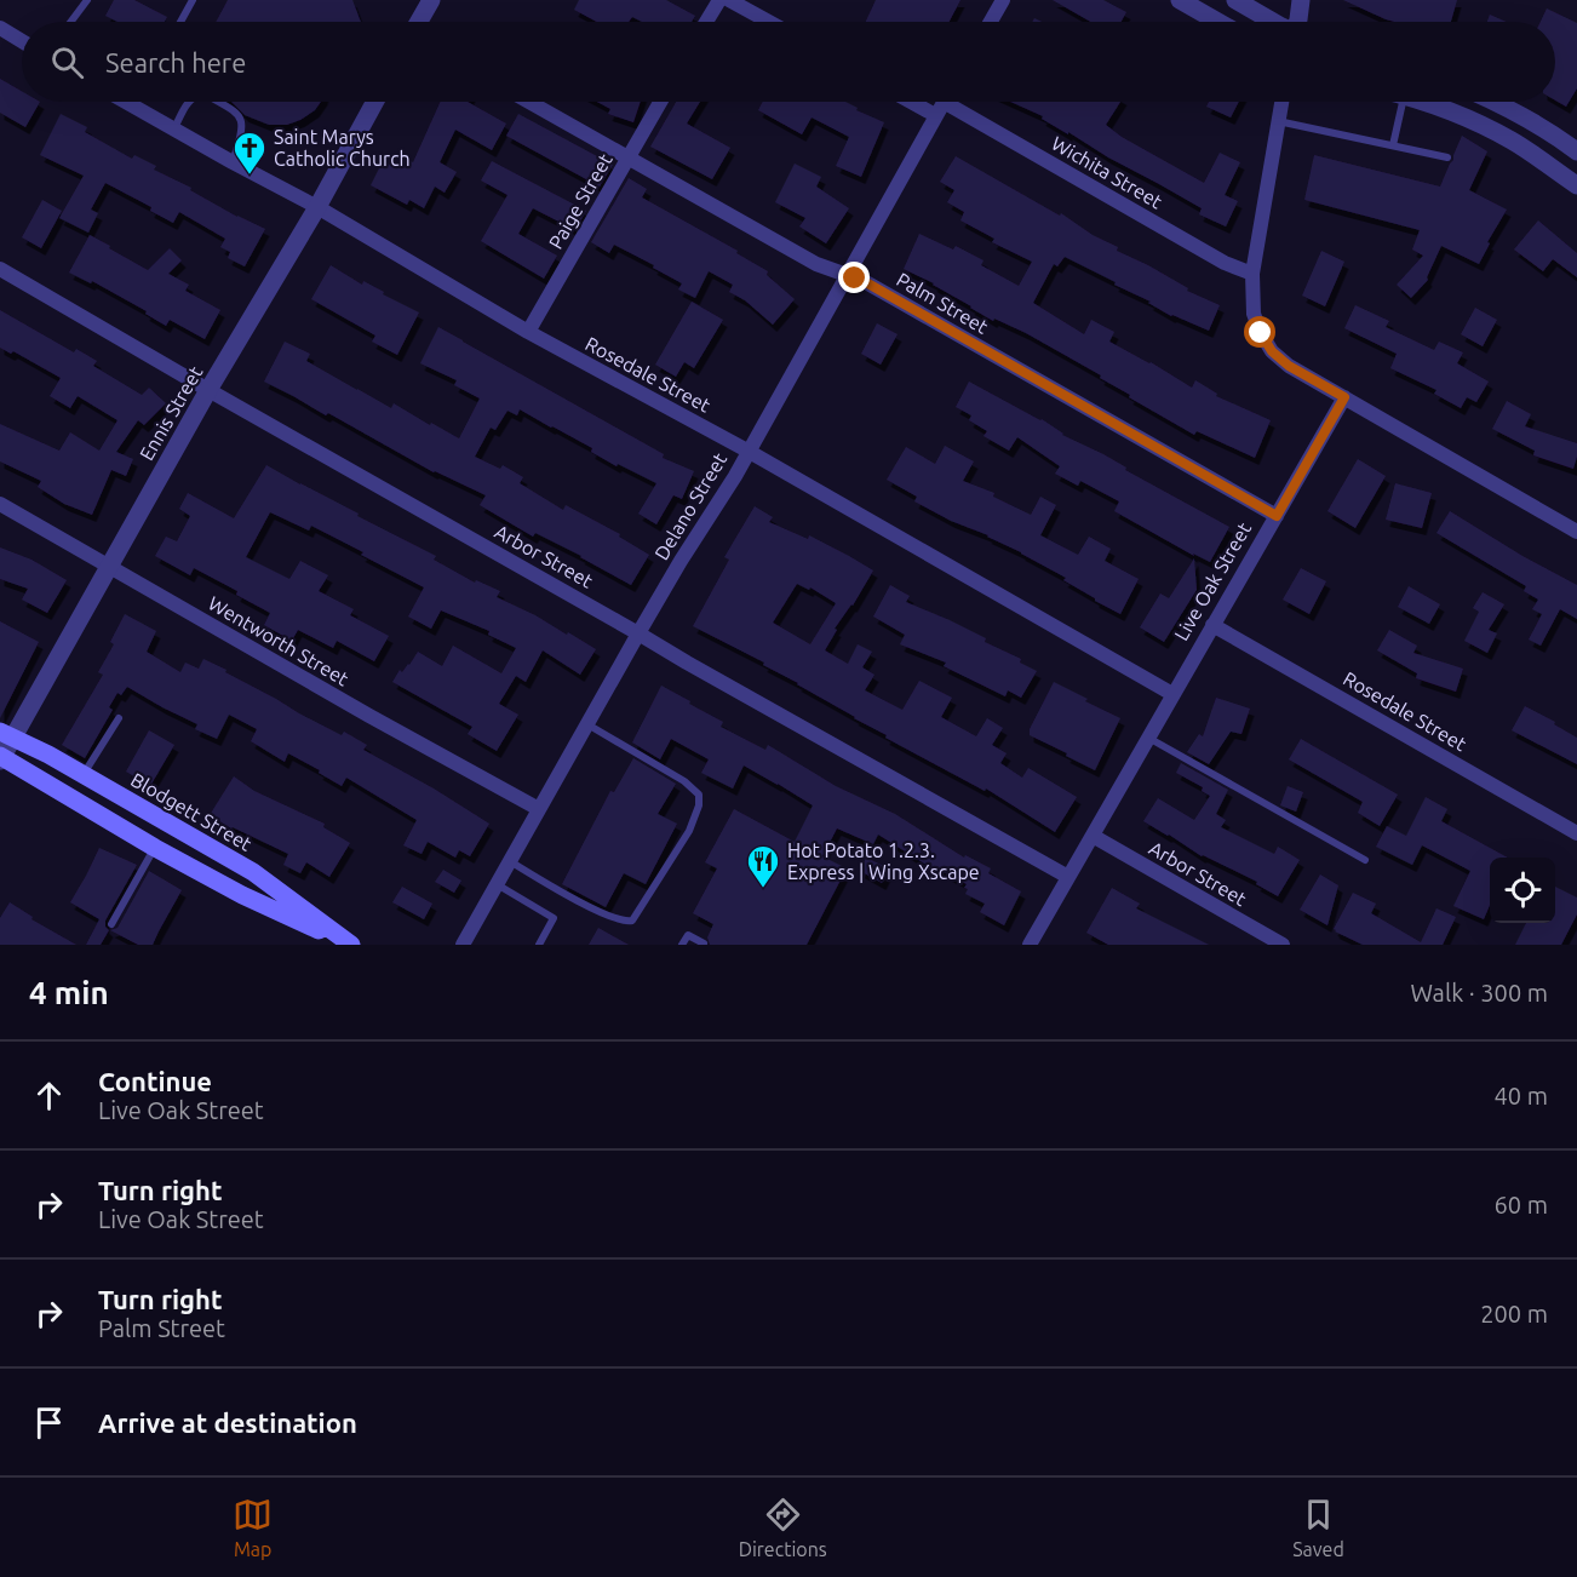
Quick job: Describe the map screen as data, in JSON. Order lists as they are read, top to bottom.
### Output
{
  "streets": {
    "main road": ["Blodgett Street"],
    "street": [
      "Wichita Street",
      "Paige Street",
      "Palm Street",
      "Rosedale Street",
      "Ennis Street",
      "Delano Street",
      "Arbor Street",
      "Live Oak Street",
      "Wentworth Street"
    ]
  },
  "crossings": [
    ["Paige Street", "Palm Street"],
    ["Paige Street", "Rosedale Street"],
    ["Palm Street", "Delano Street"],
    ["Palm Street", "Live Oak Street"],
    ["Rosedale Street", "Ennis Street"],
    ["Rosedale Street", "Delano Street"],
    ["Rosedale Street", "Live Oak Street"],
    ["Ennis Street", "Arbor Street"],
    ["Ennis Street", "Wentworth Street"],
    ["Ennis Street", "Blodgett Street"],
    ["Delano Street", "Arbor Street"],
    ["Delano Street", "Wentworth Street"],
    ["Arbor Street", "Live Oak Street"]
  ],
  "places": {
    "church": ["Saint Marys Catholic Church"],
    "restaurant": ["Hot Potato 1.2.3. Express | Wing Xscape"]
  },
  "page": {
    "search": "Search here",
    "heading": ["4 min", "Walk · 300 m"],
    "list": [
      ["Continue", "Live Oak Street", "40 m"],
      ["Turn right", "Live Oak Street", "60 m"],
      ["Turn right", "Palm Street", "200 m"],
      "Arrive at destination"
    ],
    "nav": ["Map", "Directions", "Saved"]
  }
}
